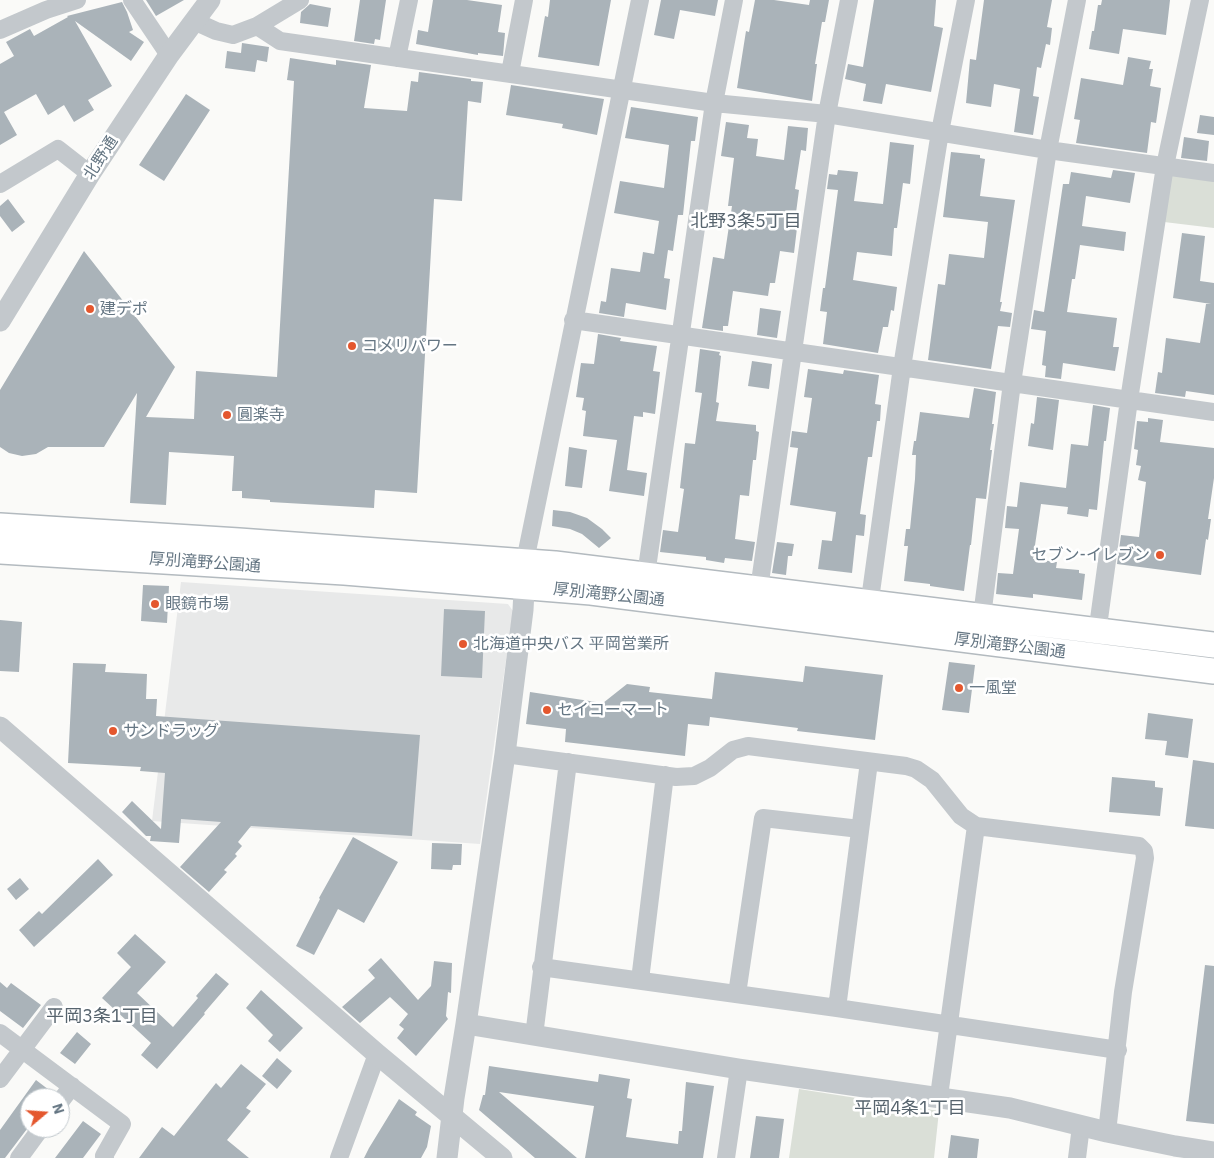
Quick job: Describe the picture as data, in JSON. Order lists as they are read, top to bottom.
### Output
{
  "streets": {
    "main road": ["厚別滝野公園通"],
    "street": ["北野通"]
  },
  "districts": ["北野3条5丁目", "平岡3条1丁目", "平岡4条1丁目"],
  "places": [
    "建デポ",
    "コメリパワー",
    "圓楽寺",
    "セブン-イレブン",
    "眼鏡市場",
    "北海道中央バス 平岡営業所",
    "一風堂",
    "セイコーマート",
    "サンドラッグ"
  ],
  "north": "right"
}
